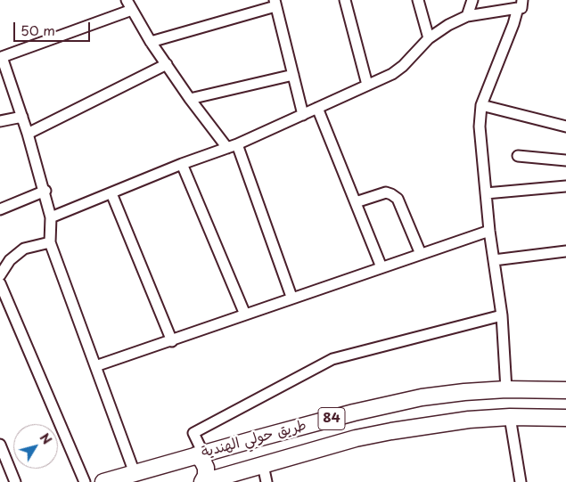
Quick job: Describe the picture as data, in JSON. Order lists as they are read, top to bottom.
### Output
{
  "streets": {
    "highway": ["84", "طريق حولي الهندية"]
  },
  "scale_bar": "50 m",
  "north": "top right"
}
